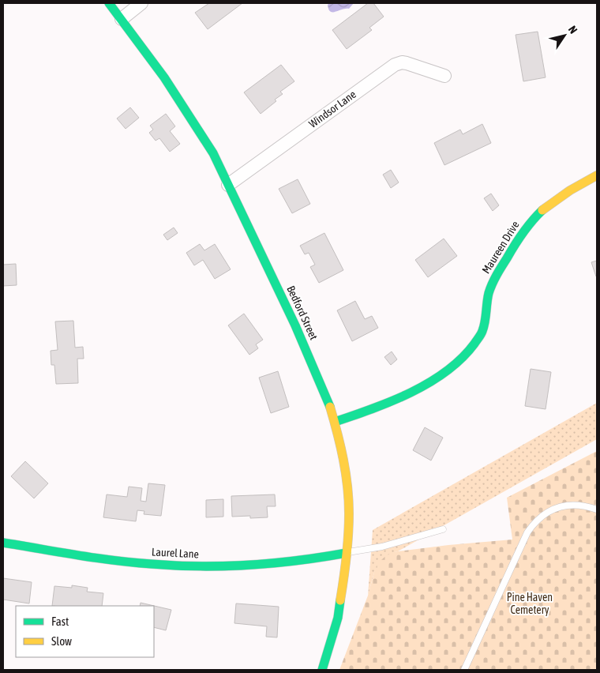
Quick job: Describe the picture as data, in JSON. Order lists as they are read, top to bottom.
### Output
{
  "streets": {
    "main road": ["Maureen Drive", "Bedford Street", "Laurel Lane"],
    "street": ["Windsor Lane"]
  },
  "crossings": [
    ["Windsor Lane", "Bedford Street"],
    ["Maureen Drive", "Bedford Street"],
    ["Bedford Street", "Laurel Lane"]
  ],
  "parks": ["Pine Haven Cemetery"],
  "legend": ["Fast", "Slow"],
  "north": "top right"
}
